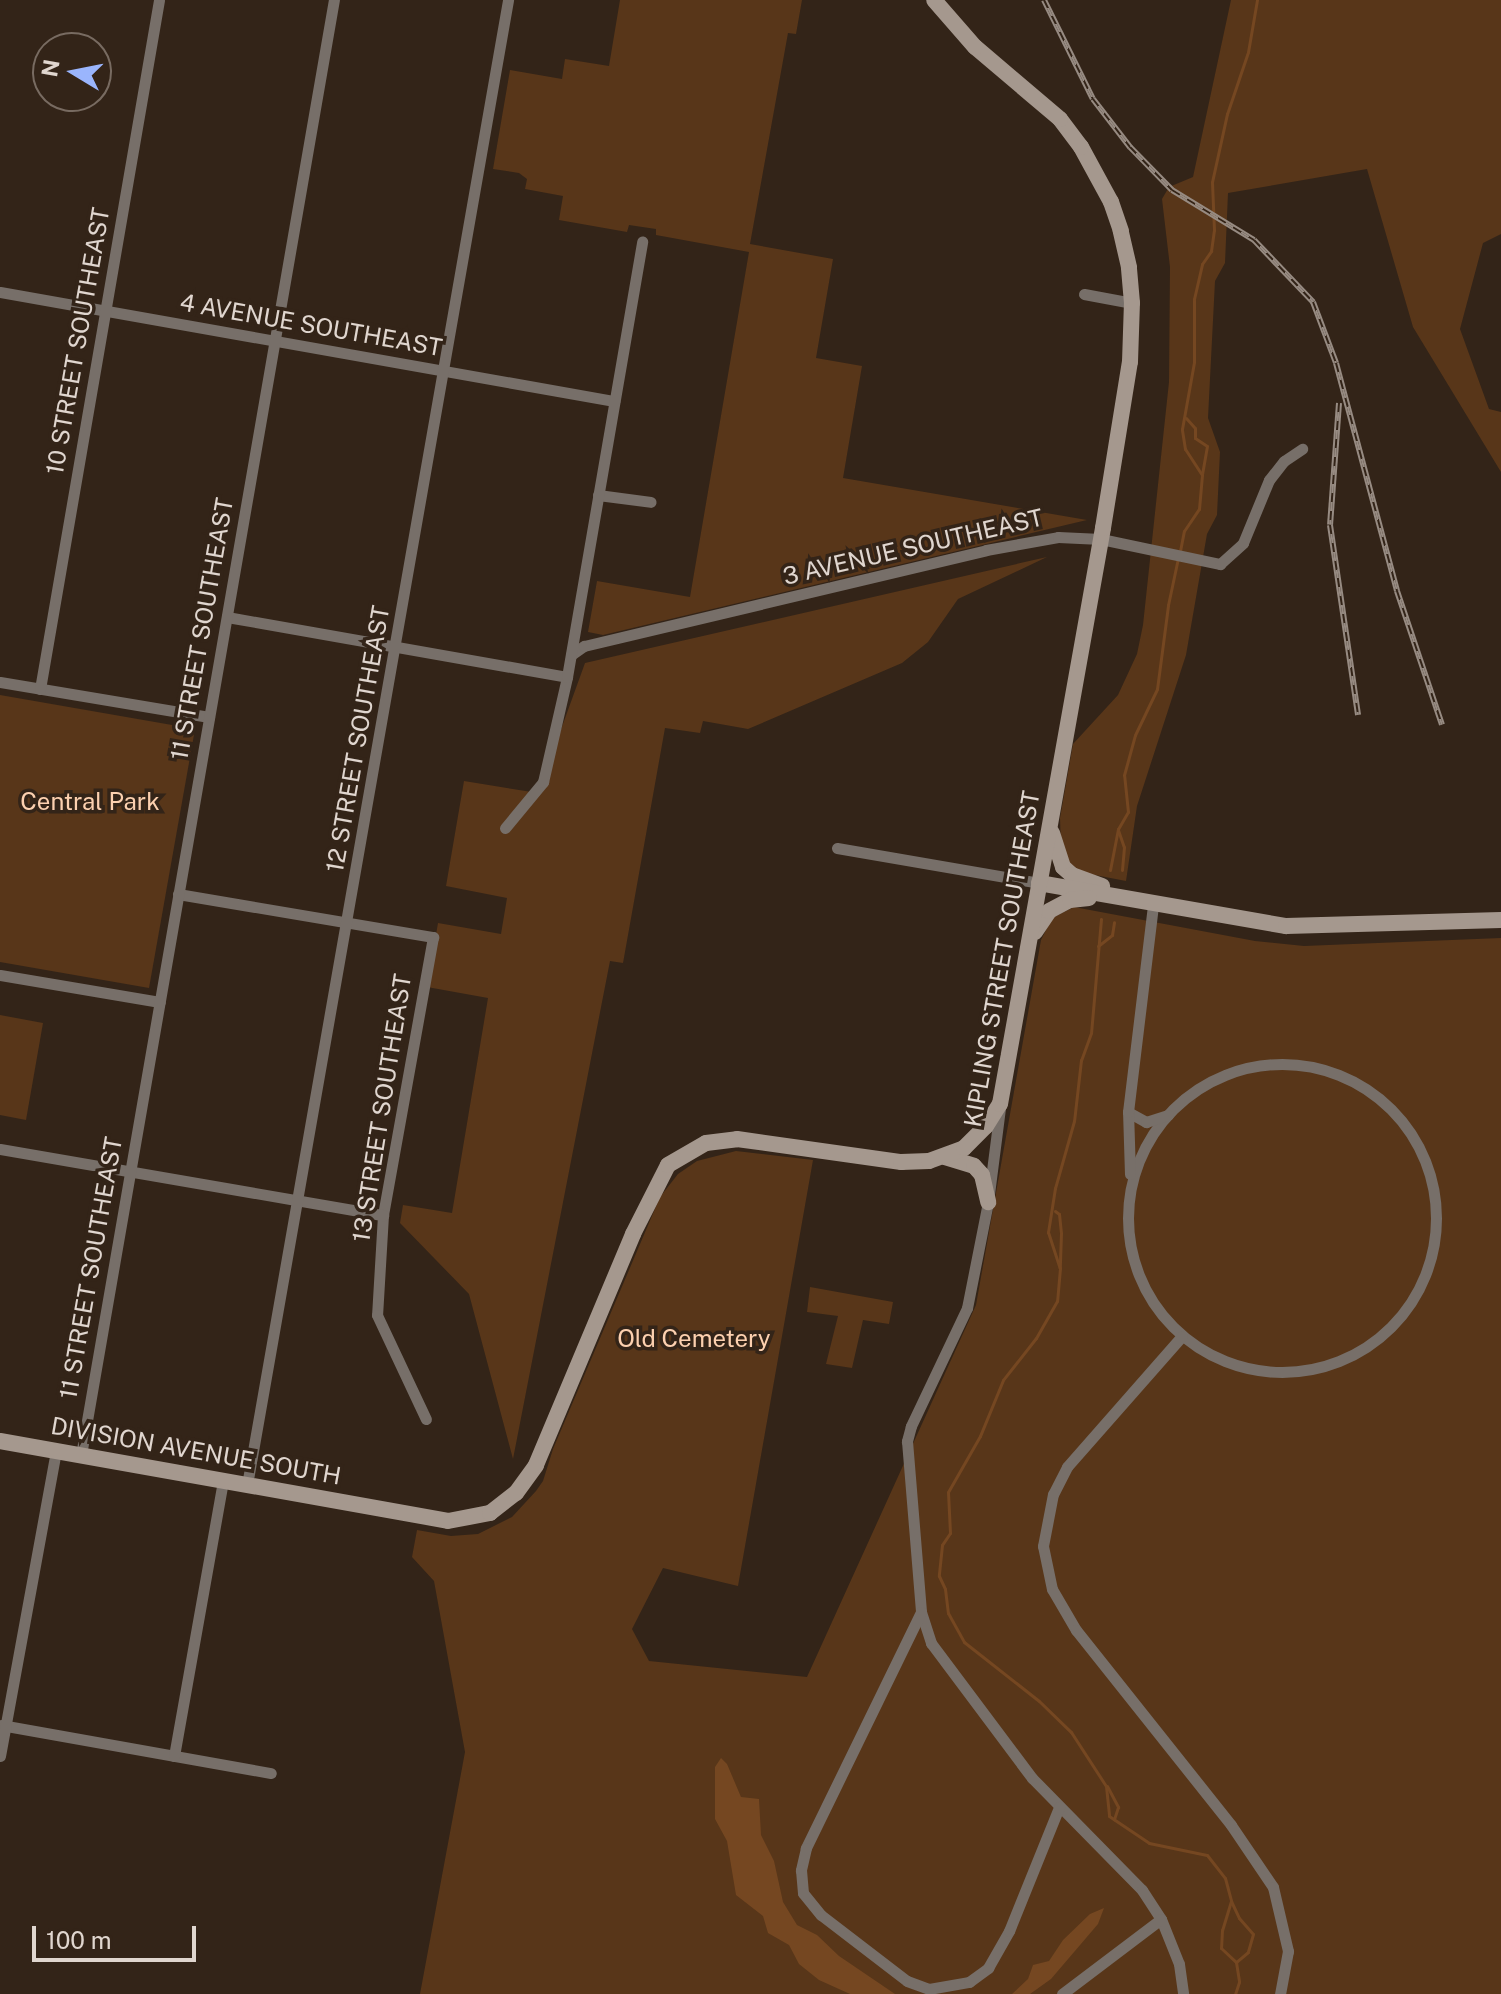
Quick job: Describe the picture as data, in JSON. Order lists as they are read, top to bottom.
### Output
{
  "streets": {
    "street": [
      "4 AVENUE SOUTHEAST",
      "10 STREET SOUTHEAST",
      "3 AVENUE SOUTHEAST",
      "11 STREET SOUTHEAST",
      "12 STREET SOUTHEAST",
      "KIPLING STREET SOUTHEAST",
      "13 STREET SOUTHEAST",
      "DIVISION AVENUE SOUTH"
    ]
  },
  "crossings": [
    ["4 AVENUE SOUTHEAST", "10 STREET SOUTHEAST"],
    ["4 AVENUE SOUTHEAST", "11 STREET SOUTHEAST"],
    ["4 AVENUE SOUTHEAST", "12 STREET SOUTHEAST"],
    ["3 AVENUE SOUTHEAST", "KIPLING STREET SOUTHEAST"],
    ["11 STREET SOUTHEAST", "DIVISION AVENUE SOUTH"],
    ["12 STREET SOUTHEAST", "13 STREET SOUTHEAST"],
    ["12 STREET SOUTHEAST", "DIVISION AVENUE SOUTH"]
  ],
  "parks": ["Central Park", "Old Cemetery"],
  "scale_bar": "100 m",
  "north": "left"
}
